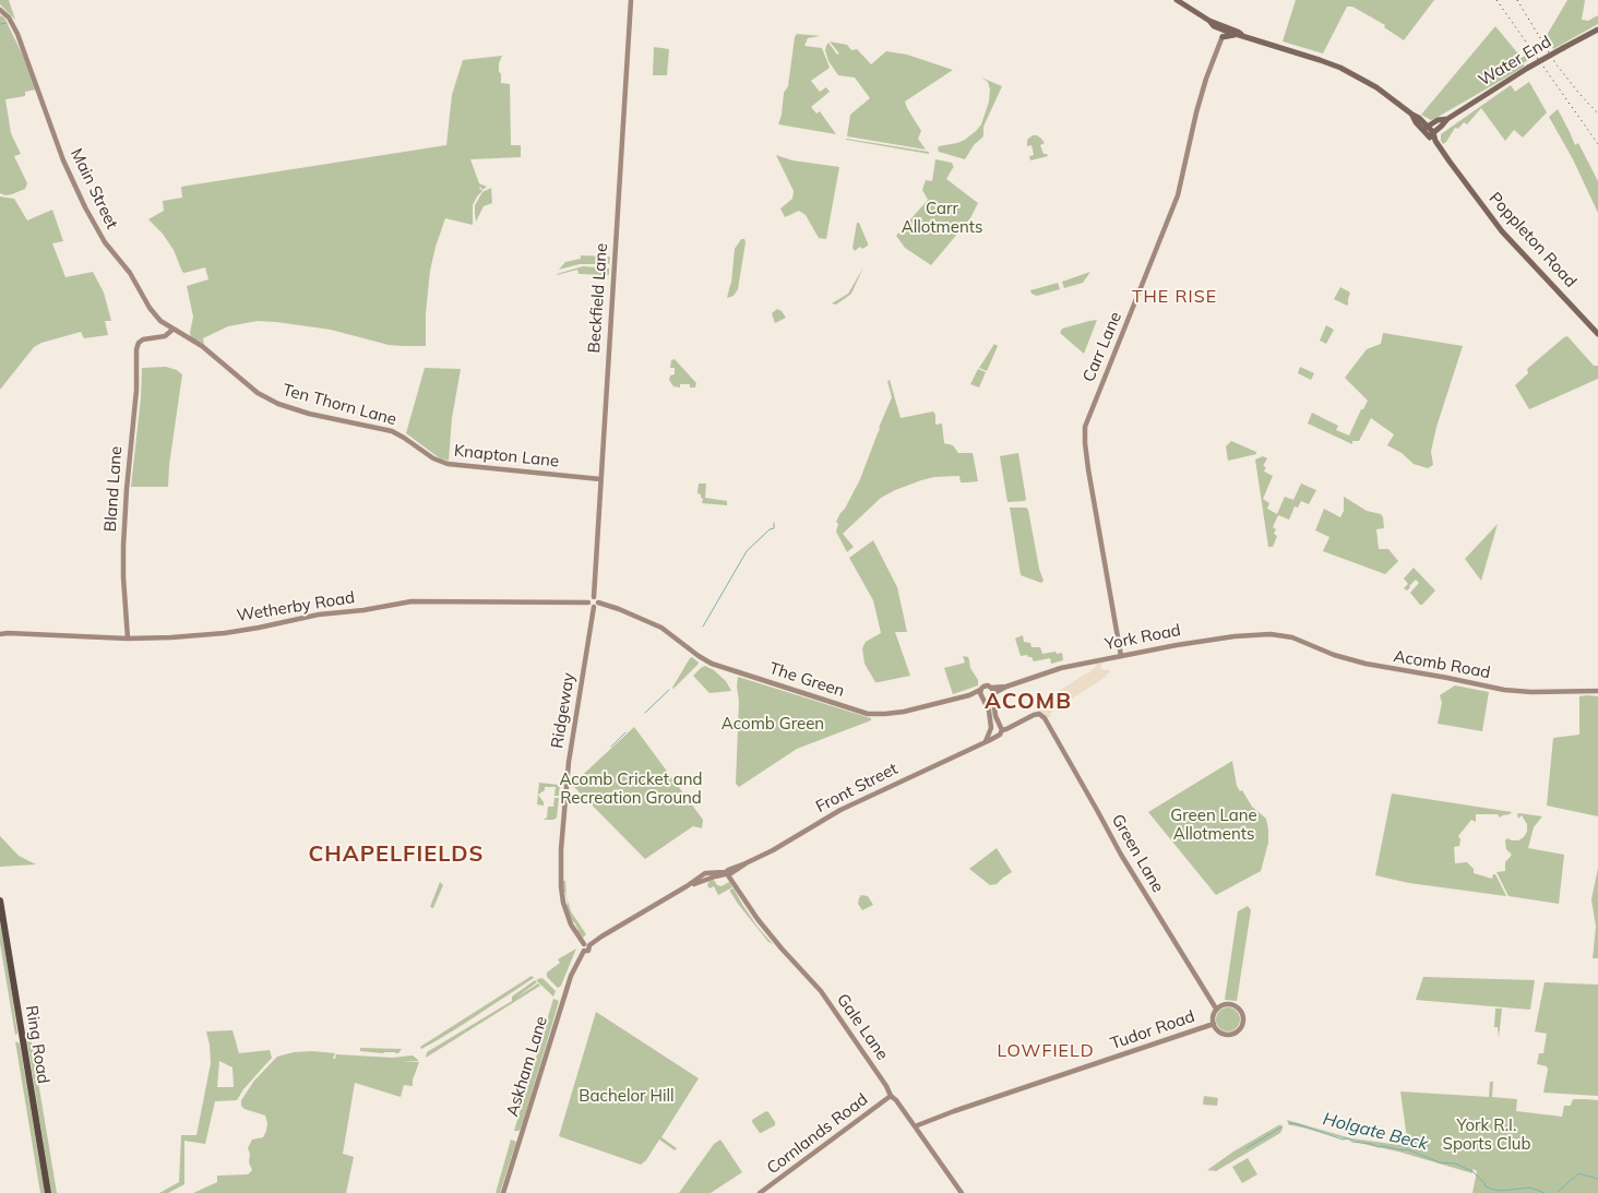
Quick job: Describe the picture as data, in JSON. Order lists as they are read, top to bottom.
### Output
{
  "streets": {
    "highway": ["Ring Road"],
    "main road": ["Water End", "Poppleton Road"],
    "street": [
      "Main Street",
      "Beckfield Lane",
      "Carr Lane",
      "Ten Thorn Lane",
      "Knapton Lane",
      "Bland Lane",
      "Wetherby Road",
      "York Road",
      "Acomb Road",
      "The Green",
      "Ridgeway",
      "Front Street",
      "Green Lane",
      "Gale Lane",
      "Tudor Road",
      "Askham Lane",
      "Cornlands Road"
    ]
  },
  "crossings": [
    ["Water End", "Poppleton Road"],
    ["Main Street", "Ten Thorn Lane"],
    ["Main Street", "Bland Lane"],
    ["Beckfield Lane", "Knapton Lane"],
    ["Beckfield Lane", "Wetherby Road"],
    ["Beckfield Lane", "The Green"],
    ["Beckfield Lane", "Ridgeway"],
    ["Carr Lane", "York Road"],
    ["Ten Thorn Lane", "Knapton Lane"],
    ["Bland Lane", "Wetherby Road"],
    ["Wetherby Road", "The Green"],
    ["Wetherby Road", "Ridgeway"],
    ["York Road", "Acomb Road"],
    ["York Road", "The Green"],
    ["The Green", "Ridgeway"],
    ["Ridgeway", "Askham Lane"],
    ["Front Street", "Green Lane"],
    ["Front Street", "Gale Lane"],
    ["Front Street", "Askham Lane"],
    ["Green Lane", "Tudor Road"],
    ["Gale Lane", "Tudor Road"],
    ["Gale Lane", "Askham Lane"],
    ["Gale Lane", "Cornlands Road"]
  ],
  "districts": [
    "THE RISE",
    "ACOMB",
    "CHAPELFIELDS",
    "LOWFIELD"
  ],
  "water": ["Holgate Beck"],
  "parks": [
    "Carr Allotments",
    "Acomb Green",
    "Acomb Cricket and Recreation Ground",
    "Green Lane Allotments",
    "Bachelor Hill",
    "York R.I. Sports Club"
  ]
}
